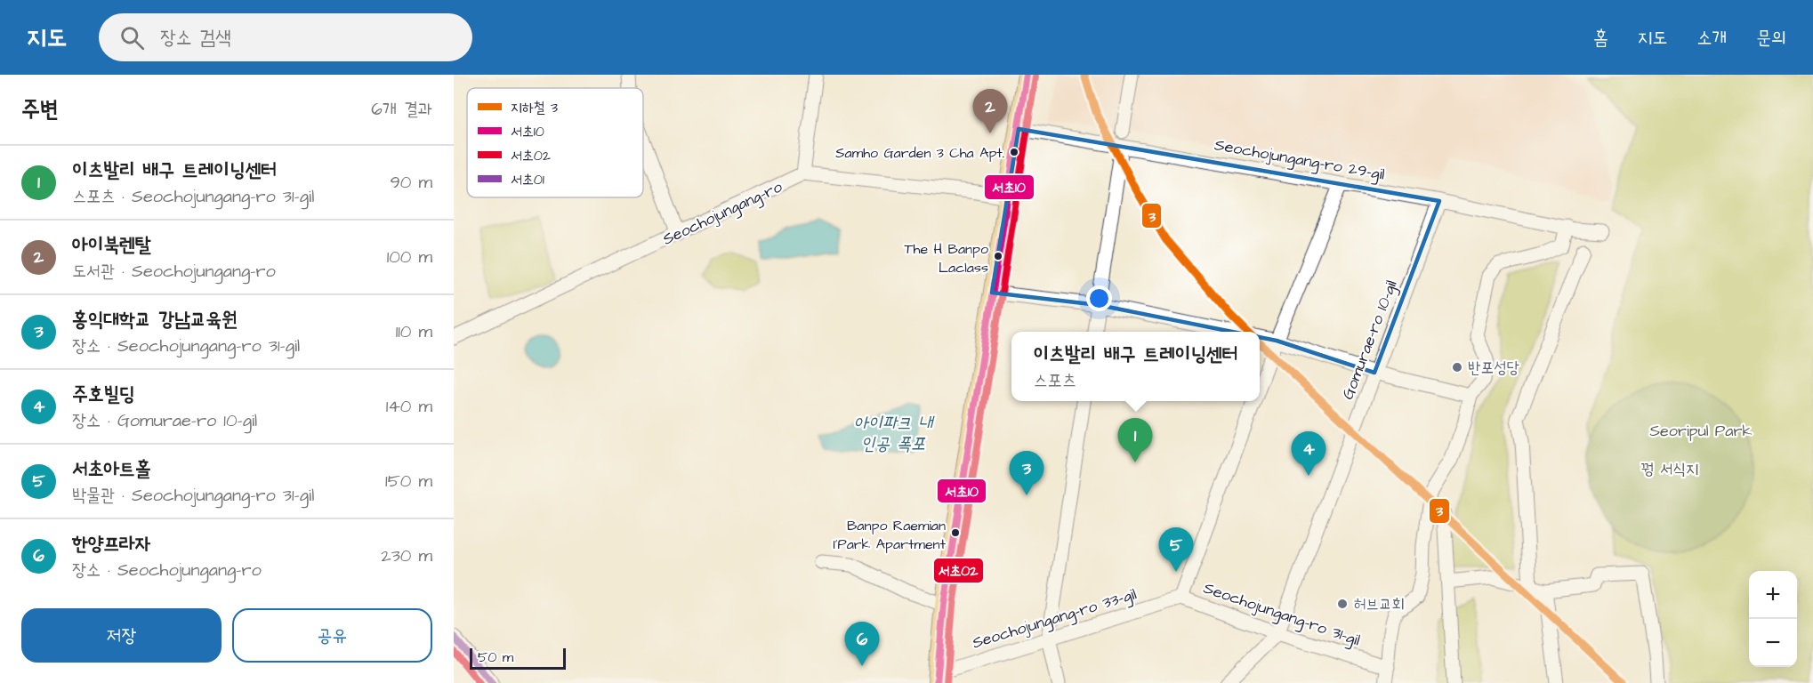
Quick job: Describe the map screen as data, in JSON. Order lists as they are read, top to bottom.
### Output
{
  "streets": {
    "street": [
      "Seochojungang-ro 29-gil",
      "Seochojungang-ro",
      "Gomurae-ro 10-gil",
      "Seochojungang-ro 31-gil",
      "Seochojungang-ro 33-gil"
    ]
  },
  "crossings": [
    ["Seochojungang-ro 29-gil", "Gomurae-ro 10-gil"],
    ["Seochojungang-ro 29-gil", "Seochojungang-ro 31-gil"],
    ["Gomurae-ro 10-gil", "Seochojungang-ro 31-gil"],
    ["Seochojungang-ro 31-gil", "Seochojungang-ro 33-gil"]
  ],
  "water": ["아이파크 내 인공 폭포"],
  "parks": ["Seoripul Park", "꿩 서식지"],
  "places": [
    "Samho Garden 3 Cha Apt.",
    "The H Banpo Laclass",
    "반포성당",
    "Banpo Raemian I'Park Apartment",
    "허브교회"
  ],
  "lines": [
    "metro line 3",
    "transit line 서초10",
    "transit line 서초02",
    "transit line 서초01"
  ],
  "legend": [
    "지하철 3",
    "서초10",
    "서초02",
    "서초01"
  ],
  "scale_bar": "50 m",
  "page": {
    "header": "지도",
    "search": "장소 검색",
    "nav": [
      "홈",
      "지도",
      "소개",
      "문의"
    ],
    "heading": ["주변", "6개 결과"],
    "pins": [
      "2",
      "1",
      "4",
      "3",
      "5",
      "6"
    ],
    "list": [
      {
        "mark": "1",
        "name": "이츠발리 배구 트레이닝센터",
        "note": "스포츠 · Seochojungang-ro 31-gil",
        "value": "90 m"
      },
      {
        "mark": "2",
        "name": "아이북렌탈",
        "note": "도서관 · Seochojungang-ro",
        "value": "100 m"
      },
      {
        "mark": "3",
        "name": "홍익대학교 강남교육원",
        "note": "장소 · Seochojungang-ro 31-gil",
        "value": "110 m"
      },
      {
        "mark": "4",
        "name": "주호빌딩",
        "note": "장소 · Gomurae-ro 10-gil",
        "value": "140 m"
      },
      {
        "mark": "5",
        "name": "서초아트홀",
        "note": "박물관 · Seochojungang-ro 31-gil",
        "value": "150 m"
      },
      {
        "mark": "6",
        "name": "한양프라자",
        "note": "장소 · Seochojungang-ro",
        "value": "230 m"
      }
    ],
    "popup": ["이츠발리 배구 트레이닝센터", "스포츠"],
    "map_buttons": ["+", "−"],
    "buttons": ["저장", "공유"],
    "scale": "50 m"
  }
}
